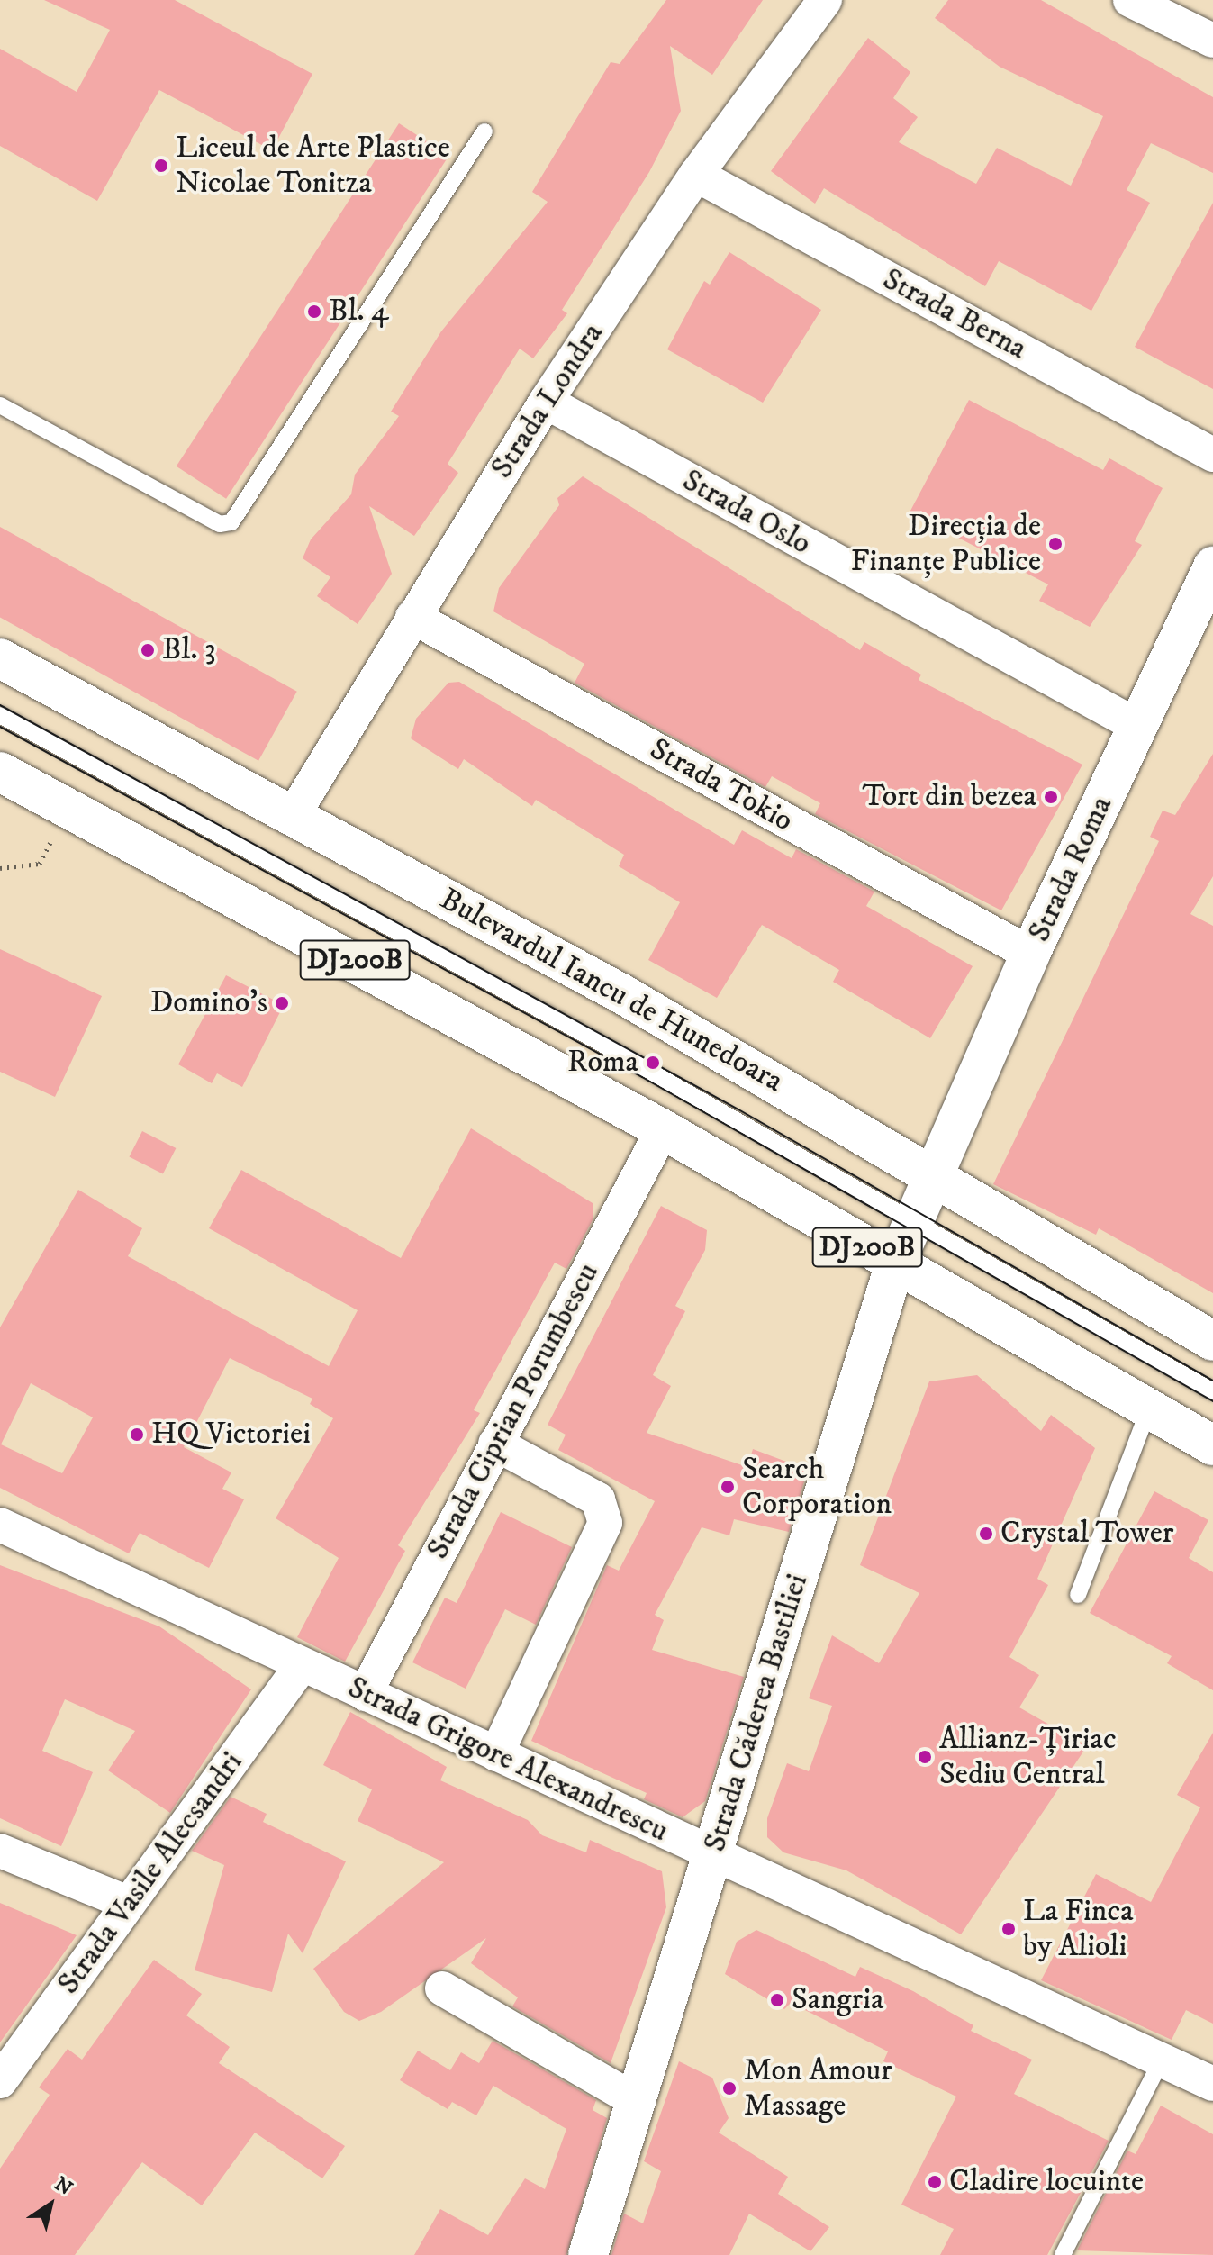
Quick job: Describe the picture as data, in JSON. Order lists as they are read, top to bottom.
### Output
{
  "streets": {
    "main road": [
      "Strada Roma",
      "DJ200B",
      "Bulevardul Iancu de Hunedoara",
      "Strada Căderea Bastiliei"
    ],
    "street": [
      "Strada Berna",
      "Strada Londra",
      "Strada Oslo",
      "Strada Tokio",
      "Strada Ciprian Porumbescu",
      "Strada Grigore Alexandrescu",
      "Strada Vasile Alecsandri"
    ]
  },
  "crossings": [
    ["Strada Berna", "Strada Londra"],
    ["Strada Londra", "Strada Oslo"],
    ["Strada Londra", "Strada Tokio"],
    ["Strada Londra", "Bulevardul Iancu de Hunedoara"],
    ["Strada Oslo", "Strada Roma"],
    ["Strada Tokio", "Strada Roma"],
    ["Strada Roma", "Bulevardul Iancu de Hunedoara"],
    ["Strada Roma", "Strada Căderea Bastiliei"],
    ["DJ200B", "Strada Ciprian Porumbescu"],
    ["DJ200B", "Strada Căderea Bastiliei"],
    ["Bulevardul Iancu de Hunedoara", "Strada Căderea Bastiliei"],
    ["Strada Ciprian Porumbescu", "Strada Grigore Alexandrescu"],
    ["Strada Căderea Bastiliei", "Strada Grigore Alexandrescu"],
    ["Strada Grigore Alexandrescu", "Strada Vasile Alecsandri"]
  ],
  "places": [
    "Liceul de Arte Plastice Nicolae Tonitza",
    "Bl. 4",
    "Direcția de Finanțe Publice",
    "Bl. 3",
    "Tort din bezea",
    "Domino's",
    "Roma",
    "HQ Victoriei",
    "Search Corporation",
    "Crystal Tower",
    "Allianz-Țiriac Sediu Central",
    "La Finca by Alioli",
    "Sangria",
    "Mon Amour Massage",
    "Cladire locuinte"
  ],
  "north": "top right"
}
